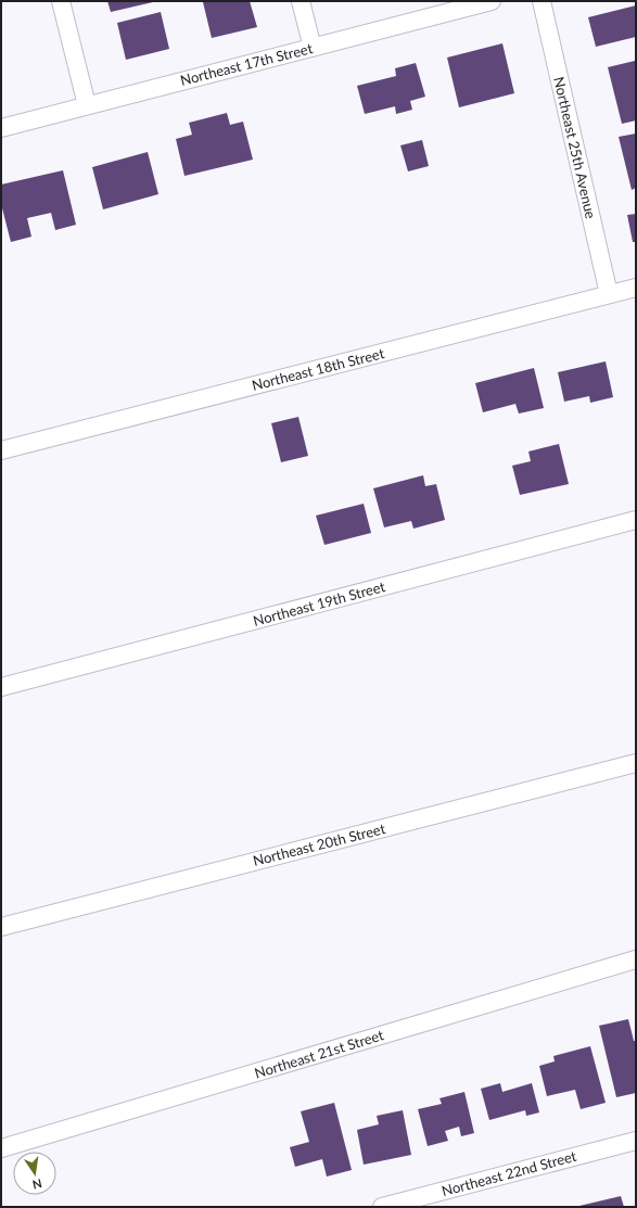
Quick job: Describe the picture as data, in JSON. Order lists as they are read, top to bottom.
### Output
{
  "streets": {
    "street": [
      "Northeast 17th Street",
      "Northeast 25th Avenue",
      "Northeast 18th Street",
      "Northeast 19th Street",
      "Northeast 20th Street",
      "Northeast 21st Street",
      "Northeast 22nd Street"
    ]
  },
  "crossings": [
    ["Northeast 25th Avenue", "Northeast 18th Street"]
  ],
  "north": "bottom"
}
